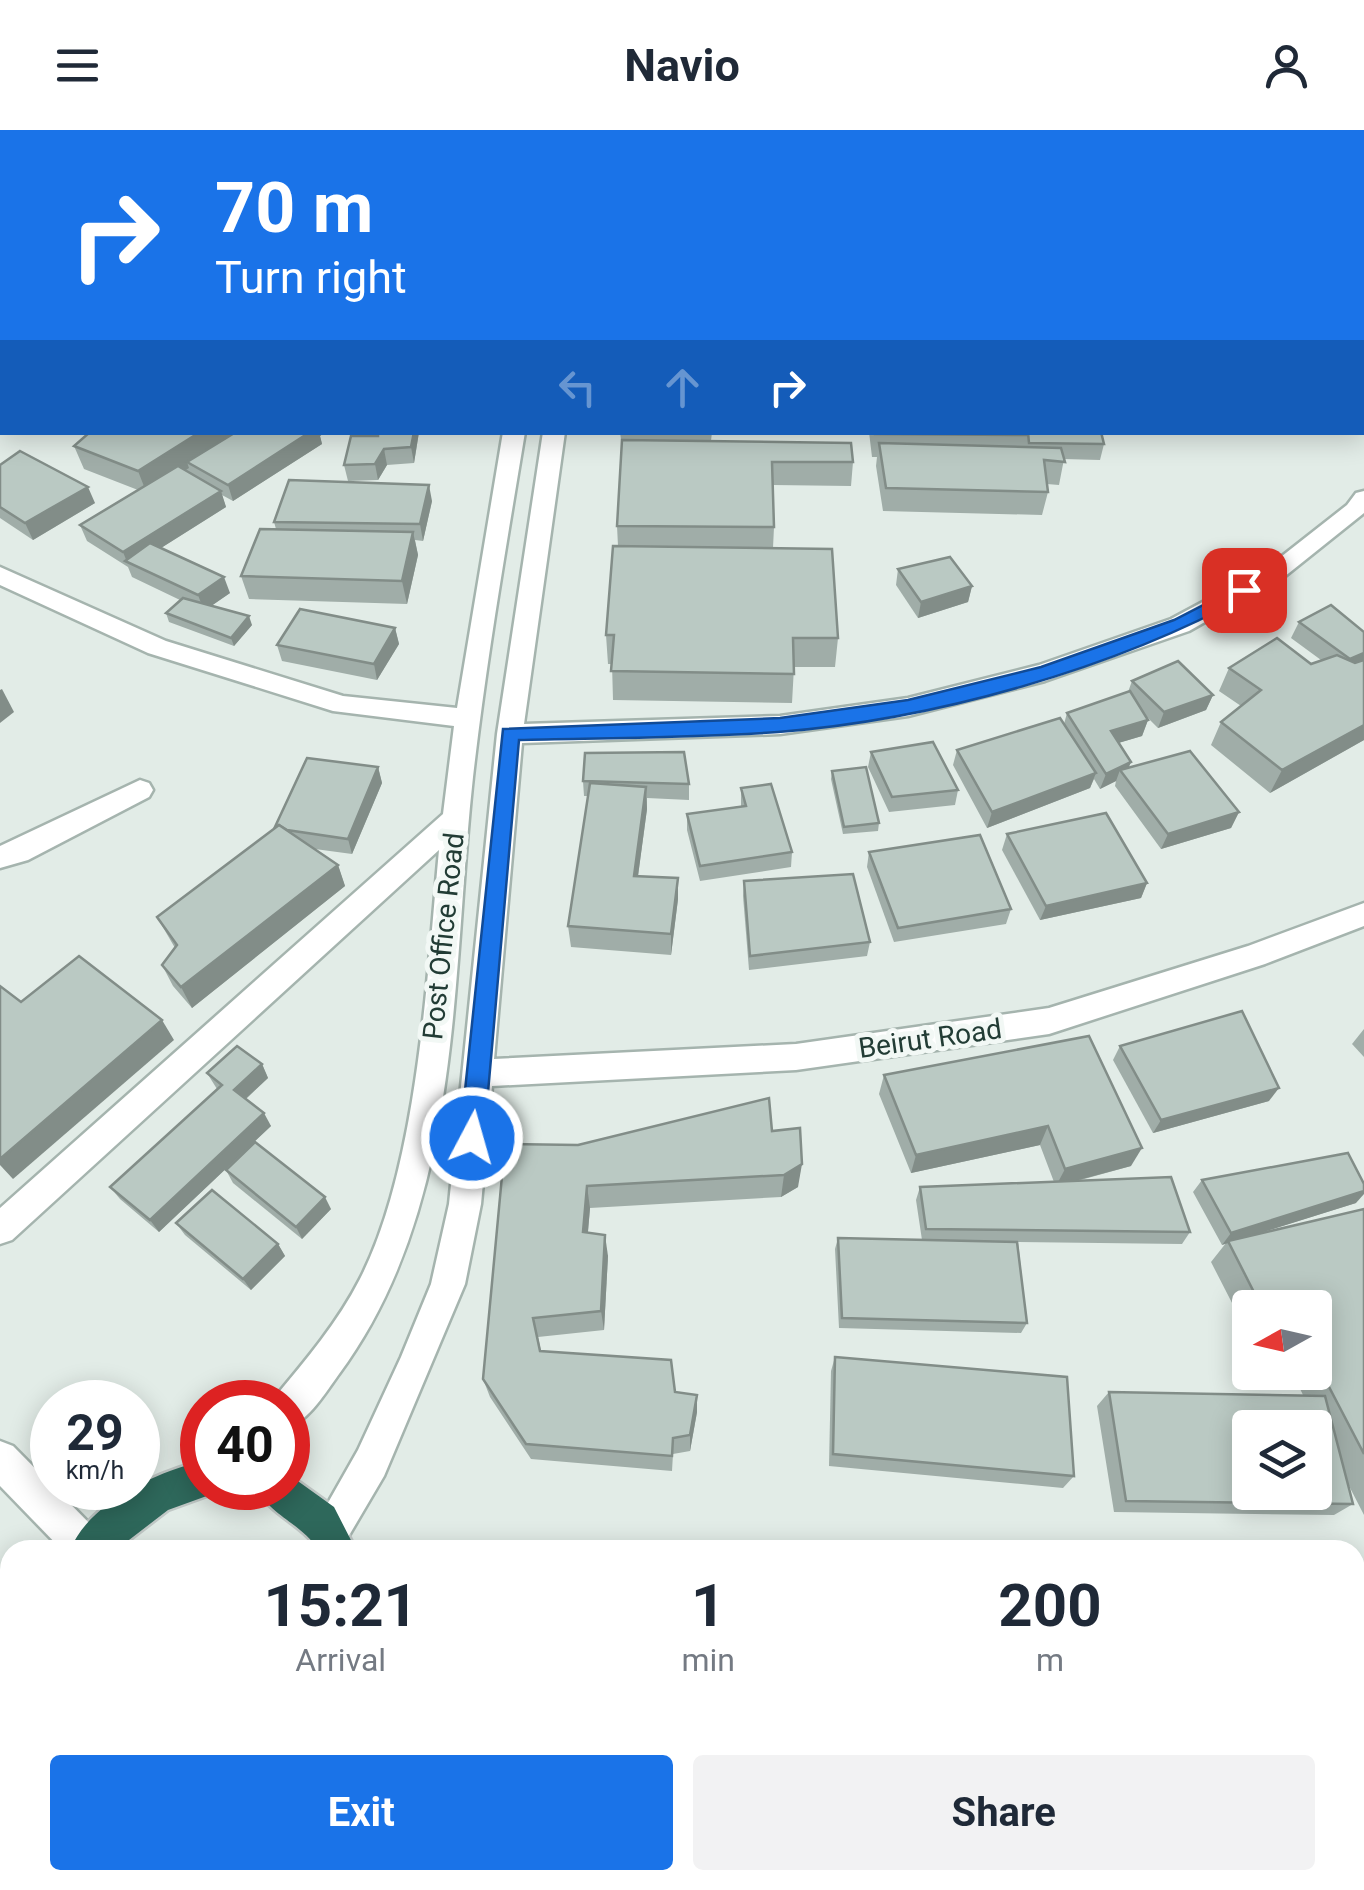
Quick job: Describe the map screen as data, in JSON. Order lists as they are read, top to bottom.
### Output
{
  "streets": {
    "street": ["Post Office Road", "Beirut Road"]
  },
  "crossings": [
    ["Post Office Road", "Beirut Road"]
  ],
  "north": "left",
  "page": {
    "header": "Navio",
    "turn": ["70 m", "Turn right"],
    "speed": "29 km/h",
    "limit": "40",
    "eta": [
      "15:21",
      "Arrival",
      "1",
      "min",
      "200",
      "m"
    ],
    "buttons": ["Exit", "Share"]
  }
}
